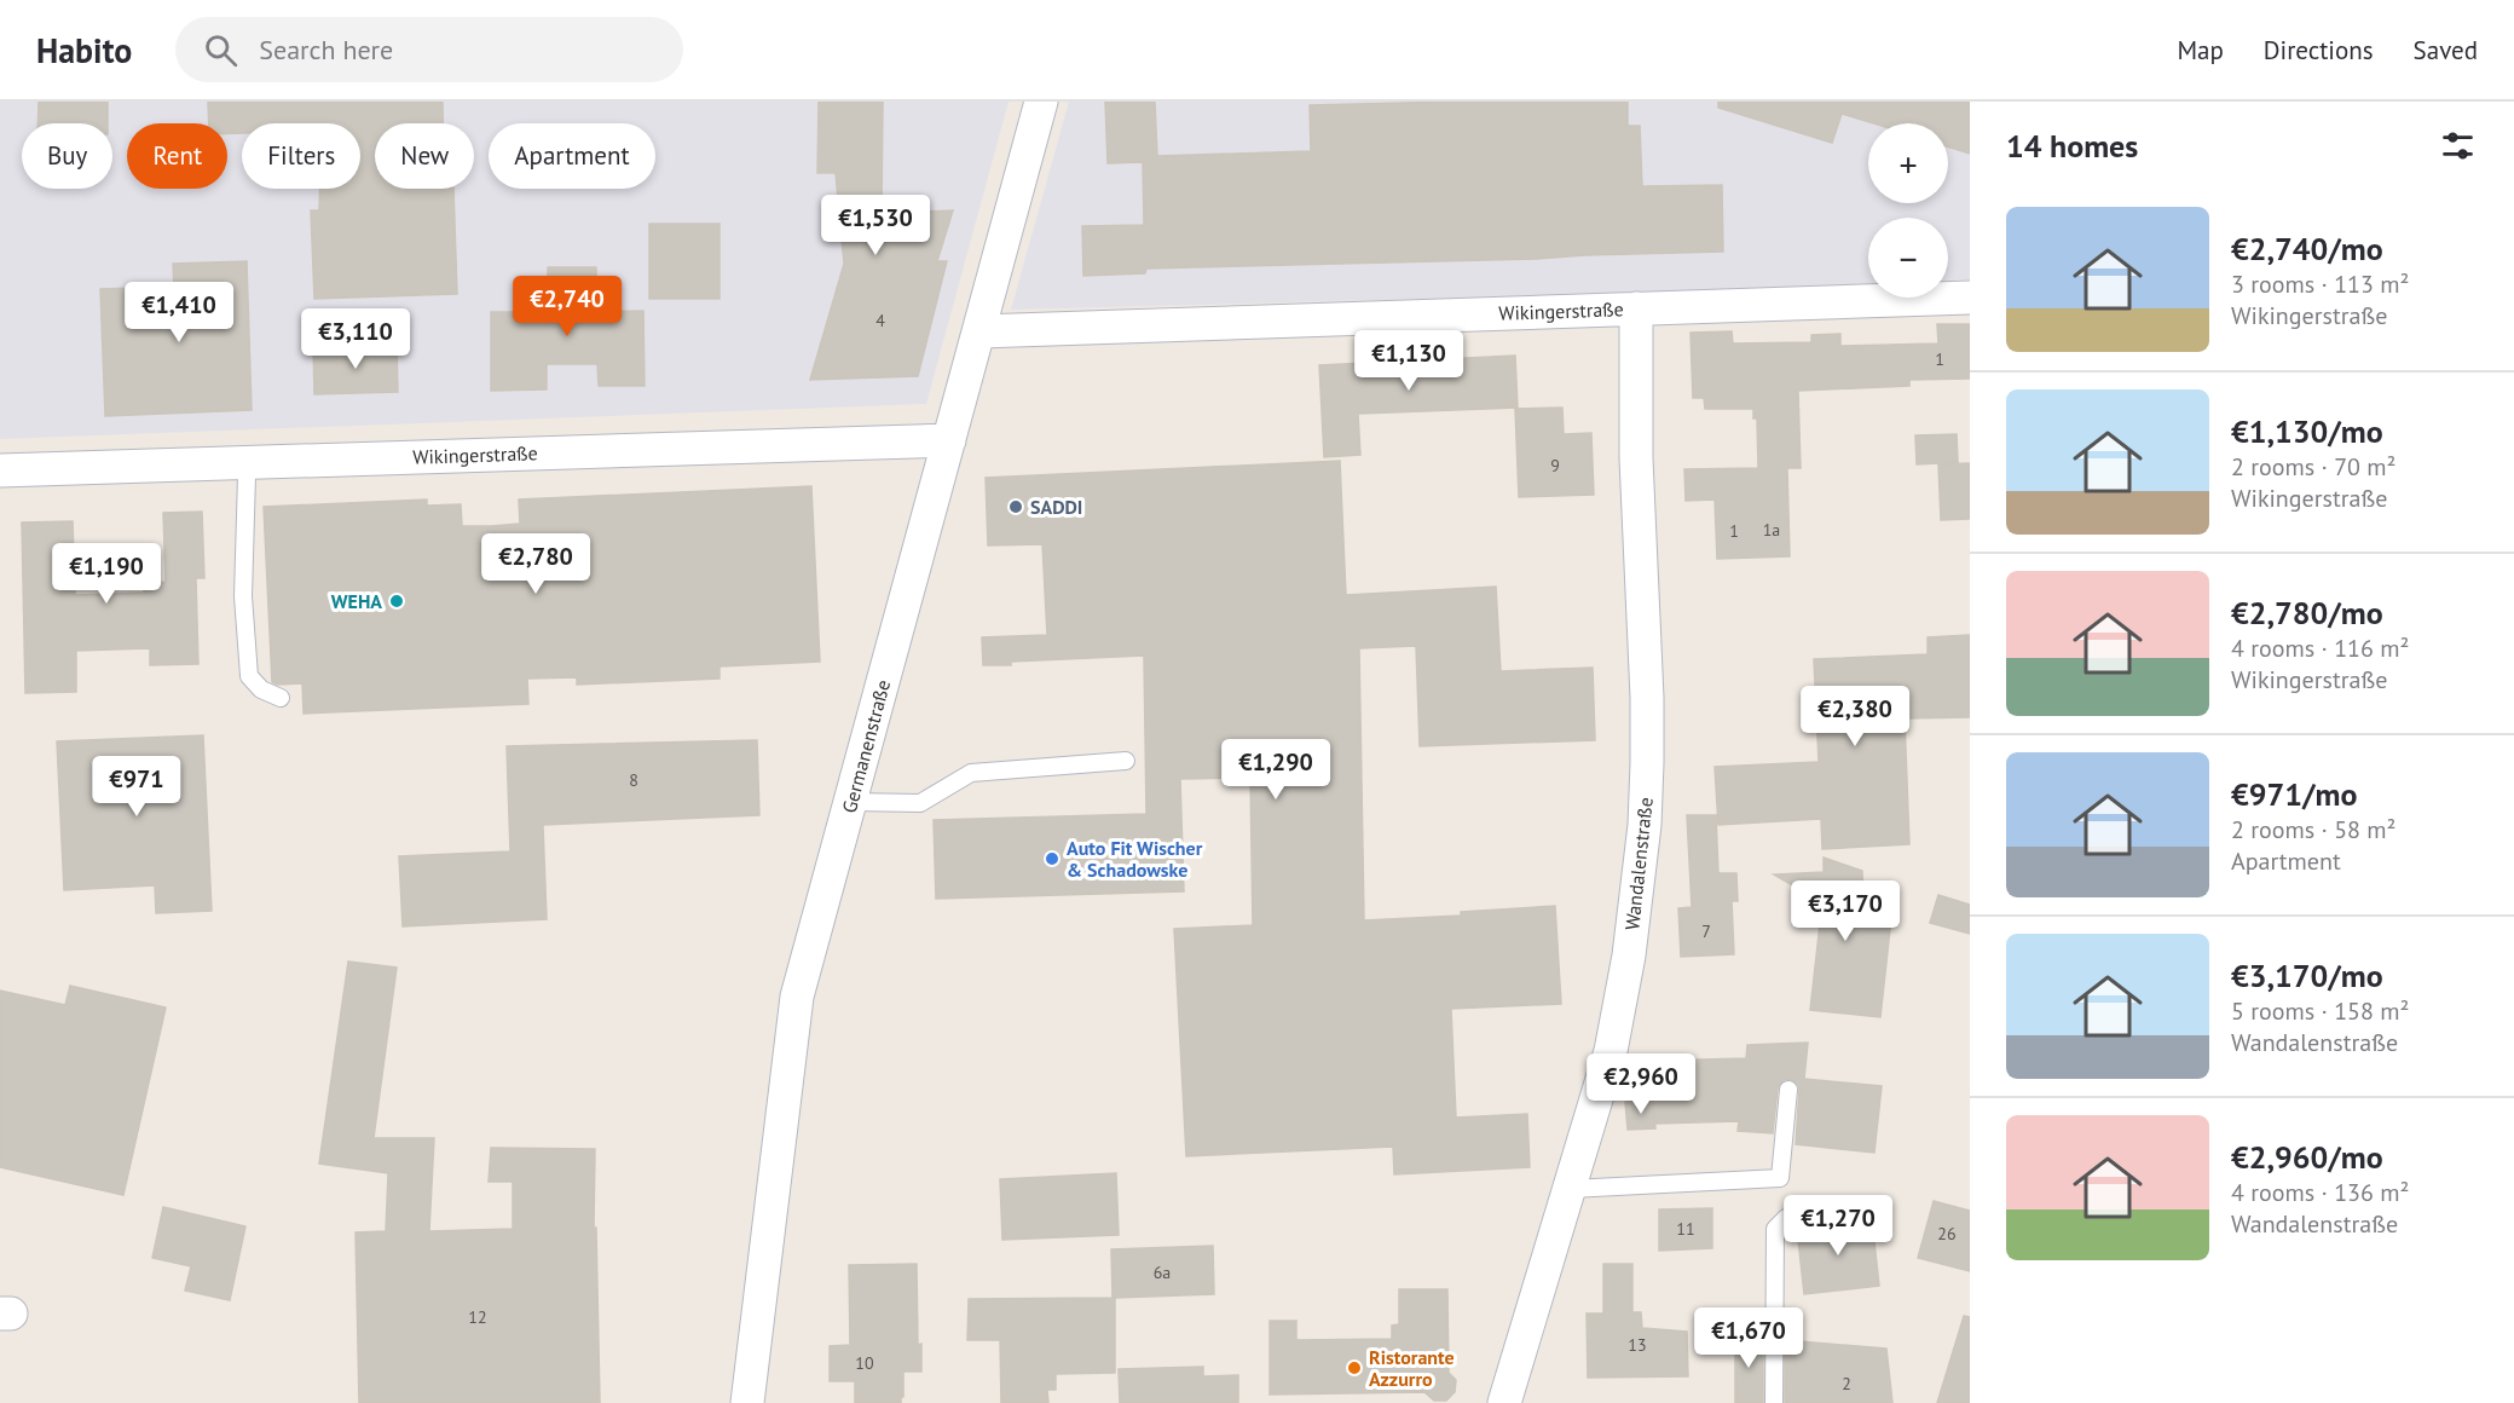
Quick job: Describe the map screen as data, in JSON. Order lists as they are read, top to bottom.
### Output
{
  "streets": {
    "street": ["Wikingerstraße", "Germanenstraße", "Wandalenstraße"]
  },
  "crossings": [
    ["Wikingerstraße", "Germanenstraße"],
    ["Wikingerstraße", "Wandalenstraße"]
  ],
  "places": [
    "SADDI",
    "WEHA",
    "Auto Fit Wischer & Schadowske",
    "Ristorante Azzurro"
  ],
  "house_numbers": [
    "4",
    "1",
    "9",
    "1a",
    "1",
    "8",
    "7",
    "11",
    "26",
    "6a",
    "12",
    "13",
    "10",
    "2"
  ],
  "page": {
    "header": "Habito",
    "search": "Search here",
    "nav": ["Map", "Directions", "Saved"],
    "heading": "14 homes",
    "map_buttons": ["+", "−"],
    "chip": [
      "Buy",
      "Rent",
      "Filters",
      "New",
      "Apartment"
    ],
    "list": [
      {
        "name": "€2,740/mo",
        "note": "3 rooms · 113 m² · Wikingerstraße"
      },
      {
        "name": "€1,130/mo",
        "note": "2 rooms · 70 m² · Wikingerstraße"
      },
      {
        "name": "€2,780/mo",
        "note": "4 rooms · 116 m² · Wikingerstraße"
      },
      {
        "name": "€971/mo",
        "note": "2 rooms · 58 m² · Apartment"
      },
      {
        "name": "€3,170/mo",
        "note": "5 rooms · 158 m² · Wandalenstraße"
      },
      {
        "name": "€2,960/mo",
        "note": "4 rooms · 136 m² · Wandalenstraße"
      }
    ],
    "price": [
      "€1,530",
      "€2,740",
      "€1,410",
      "€3,110",
      "€1,130",
      "€2,780",
      "€1,190",
      "€2,380",
      "€1,290",
      "€971",
      "€3,170",
      "€2,960",
      "€1,270",
      "€1,670"
    ]
  }
}
